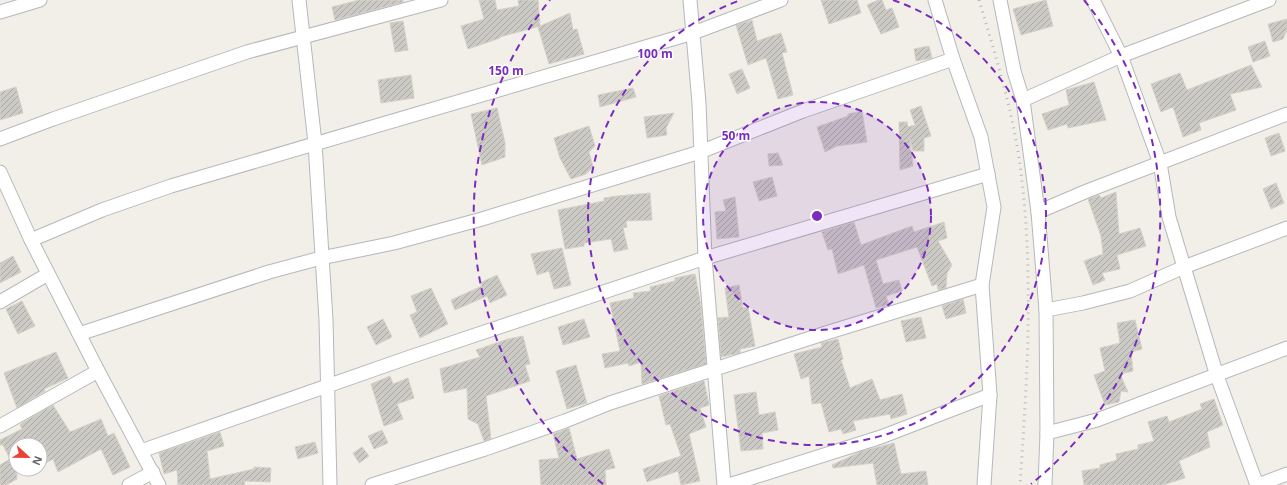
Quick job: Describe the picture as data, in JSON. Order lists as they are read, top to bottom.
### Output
{
  "north": "right",
  "rings": ["100 m", "150 m", "50 m"]
}
